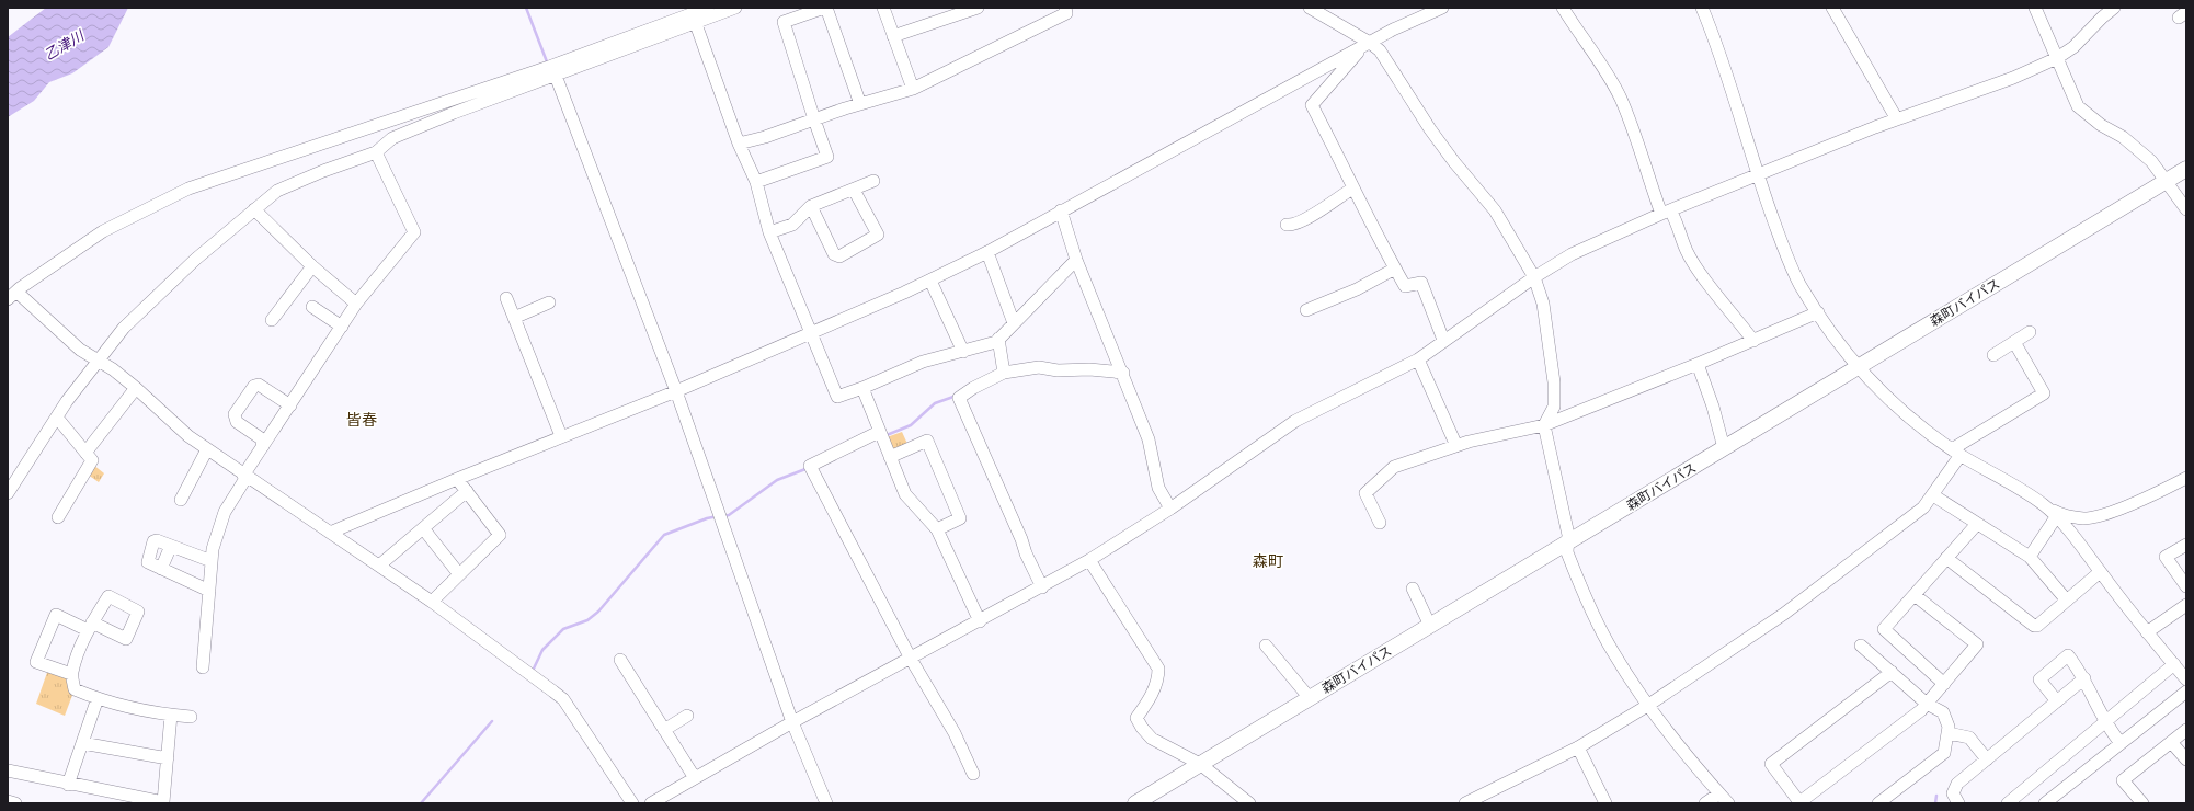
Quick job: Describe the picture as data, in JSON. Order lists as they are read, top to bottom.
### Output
{
  "streets": {
    "main road": ["森町バイパス"]
  },
  "districts": ["皆春", "森町"],
  "water": ["乙津川"]
}
